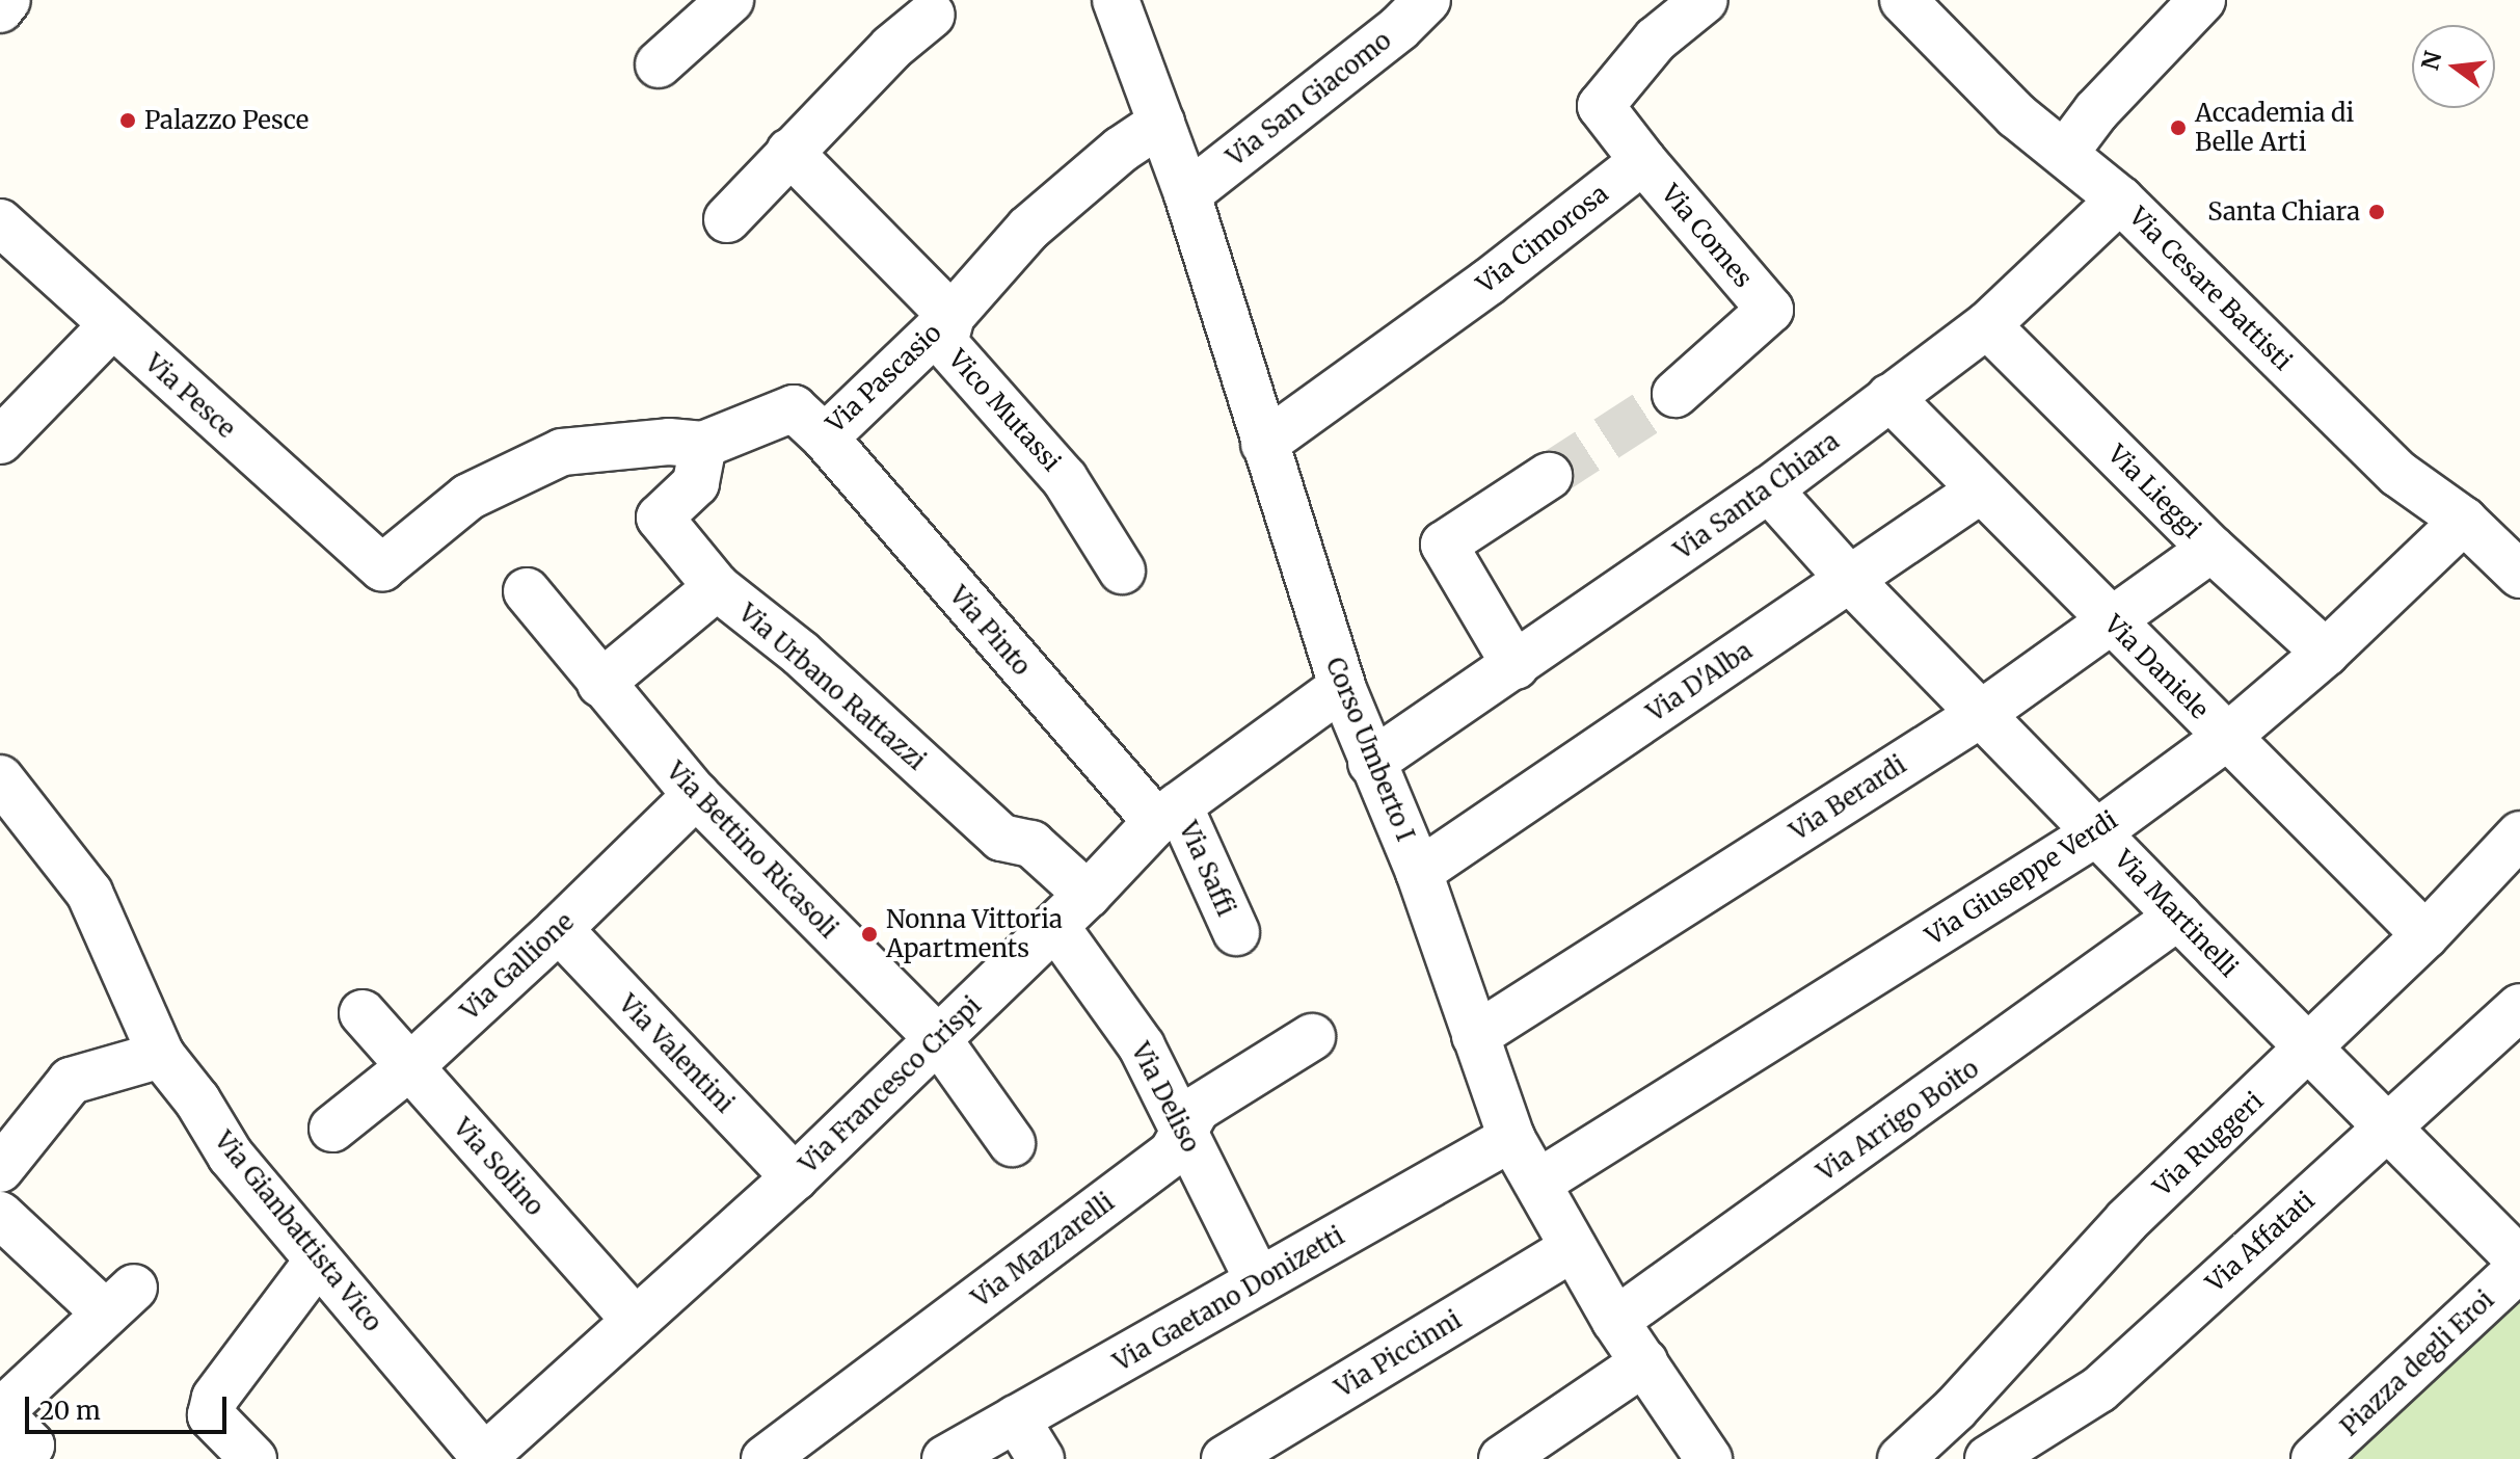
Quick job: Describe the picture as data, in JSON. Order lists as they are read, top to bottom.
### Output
{
  "streets": {
    "street": [
      "Via San Giacomo",
      "Via Comes",
      "Via Cimorosa",
      "Via Cesare Battisti",
      "Via Pascasio",
      "Via Pesce",
      "Vico Mutassi",
      "Via Lieggi",
      "Via Santa Chiara",
      "Via Pinto",
      "Via Daniele",
      "Via D'Alba",
      "Via Urbano Rattazzi",
      "Corso Umberto I",
      "Via Berardi",
      "Via Bettino Ricasoli",
      "Via Saffi",
      "Via Giuseppe Verdi",
      "Via Martinelli",
      "Via Gallione",
      "Via Valentini",
      "Via Francesco Crispi",
      "Via Deliso",
      "Via Arrigo Boito",
      "Via Ruggeri",
      "Via Solino",
      "Via Gianbattista Vico",
      "Via Affatati",
      "Via Mazzarelli",
      "Via Gaetano Donizetti",
      "Via Piccinni",
      "Piazza degli Eroi"
    ]
  },
  "crossings": [
    ["Via San Giacomo", "Corso Umberto I"],
    ["Via Comes", "Via Cimorosa"],
    ["Via Cimorosa", "Corso Umberto I"],
    ["Via Cesare Battisti", "Via Santa Chiara"],
    ["Via Cesare Battisti", "Via Giuseppe Verdi"],
    ["Via Pascasio", "Via Pesce"],
    ["Via Pascasio", "Vico Mutassi"],
    ["Via Pascasio", "Via Pinto"],
    ["Via Pascasio", "Via Urbano Rattazzi"],
    ["Via Pascasio", "Corso Umberto I"],
    ["Via Lieggi", "Via Santa Chiara"],
    ["Via Lieggi", "Via Berardi"],
    ["Via Lieggi", "Via Giuseppe Verdi"],
    ["Via Santa Chiara", "Via Daniele"],
    ["Via Santa Chiara", "Corso Umberto I"],
    ["Via Santa Chiara", "Via Martinelli"],
    ["Via Pinto", "Via Saffi"],
    ["Via Pinto", "Via Francesco Crispi"],
    ["Via Daniele", "Via D'Alba"],
    ["Via Daniele", "Via Berardi"],
    ["Via Daniele", "Via Giuseppe Verdi"],
    ["Via Daniele", "Via Ruggeri"],
    ["Via D'Alba", "Corso Umberto I"],
    ["Via D'Alba", "Via Martinelli"],
    ["Via Urbano Rattazzi", "Via Francesco Crispi"],
    ["Corso Umberto I", "Via Berardi"],
    ["Corso Umberto I", "Via Giuseppe Verdi"],
    ["Corso Umberto I", "Via Francesco Crispi"],
    ["Corso Umberto I", "Via Arrigo Boito"],
    ["Corso Umberto I", "Via Gaetano Donizetti"],
    ["Corso Umberto I", "Via Piccinni"],
    ["Via Berardi", "Via Martinelli"],
    ["Via Bettino Ricasoli", "Via Gallione"],
    ["Via Bettino Ricasoli", "Via Francesco Crispi"],
    ["Via Saffi", "Via Francesco Crispi"],
    ["Via Giuseppe Verdi", "Via Martinelli"],
    ["Via Martinelli", "Via Arrigo Boito"],
    ["Via Martinelli", "Via Ruggeri"],
    ["Via Martinelli", "Via Affatati"],
    ["Via Gallione", "Via Valentini"],
    ["Via Gallione", "Via Solino"],
    ["Via Valentini", "Via Francesco Crispi"],
    ["Via Francesco Crispi", "Via Deliso"],
    ["Via Francesco Crispi", "Via Solino"],
    ["Via Francesco Crispi", "Via Gianbattista Vico"],
    ["Via Deliso", "Via Mazzarelli"],
    ["Via Deliso", "Via Gaetano Donizetti"]
  ],
  "places": [
    "Palazzo Pesce",
    "Accademia di Belle Arti",
    "Santa Chiara",
    "Nonna Vittoria Apartments"
  ],
  "scale_bar": "20 m",
  "north": "left"
}
